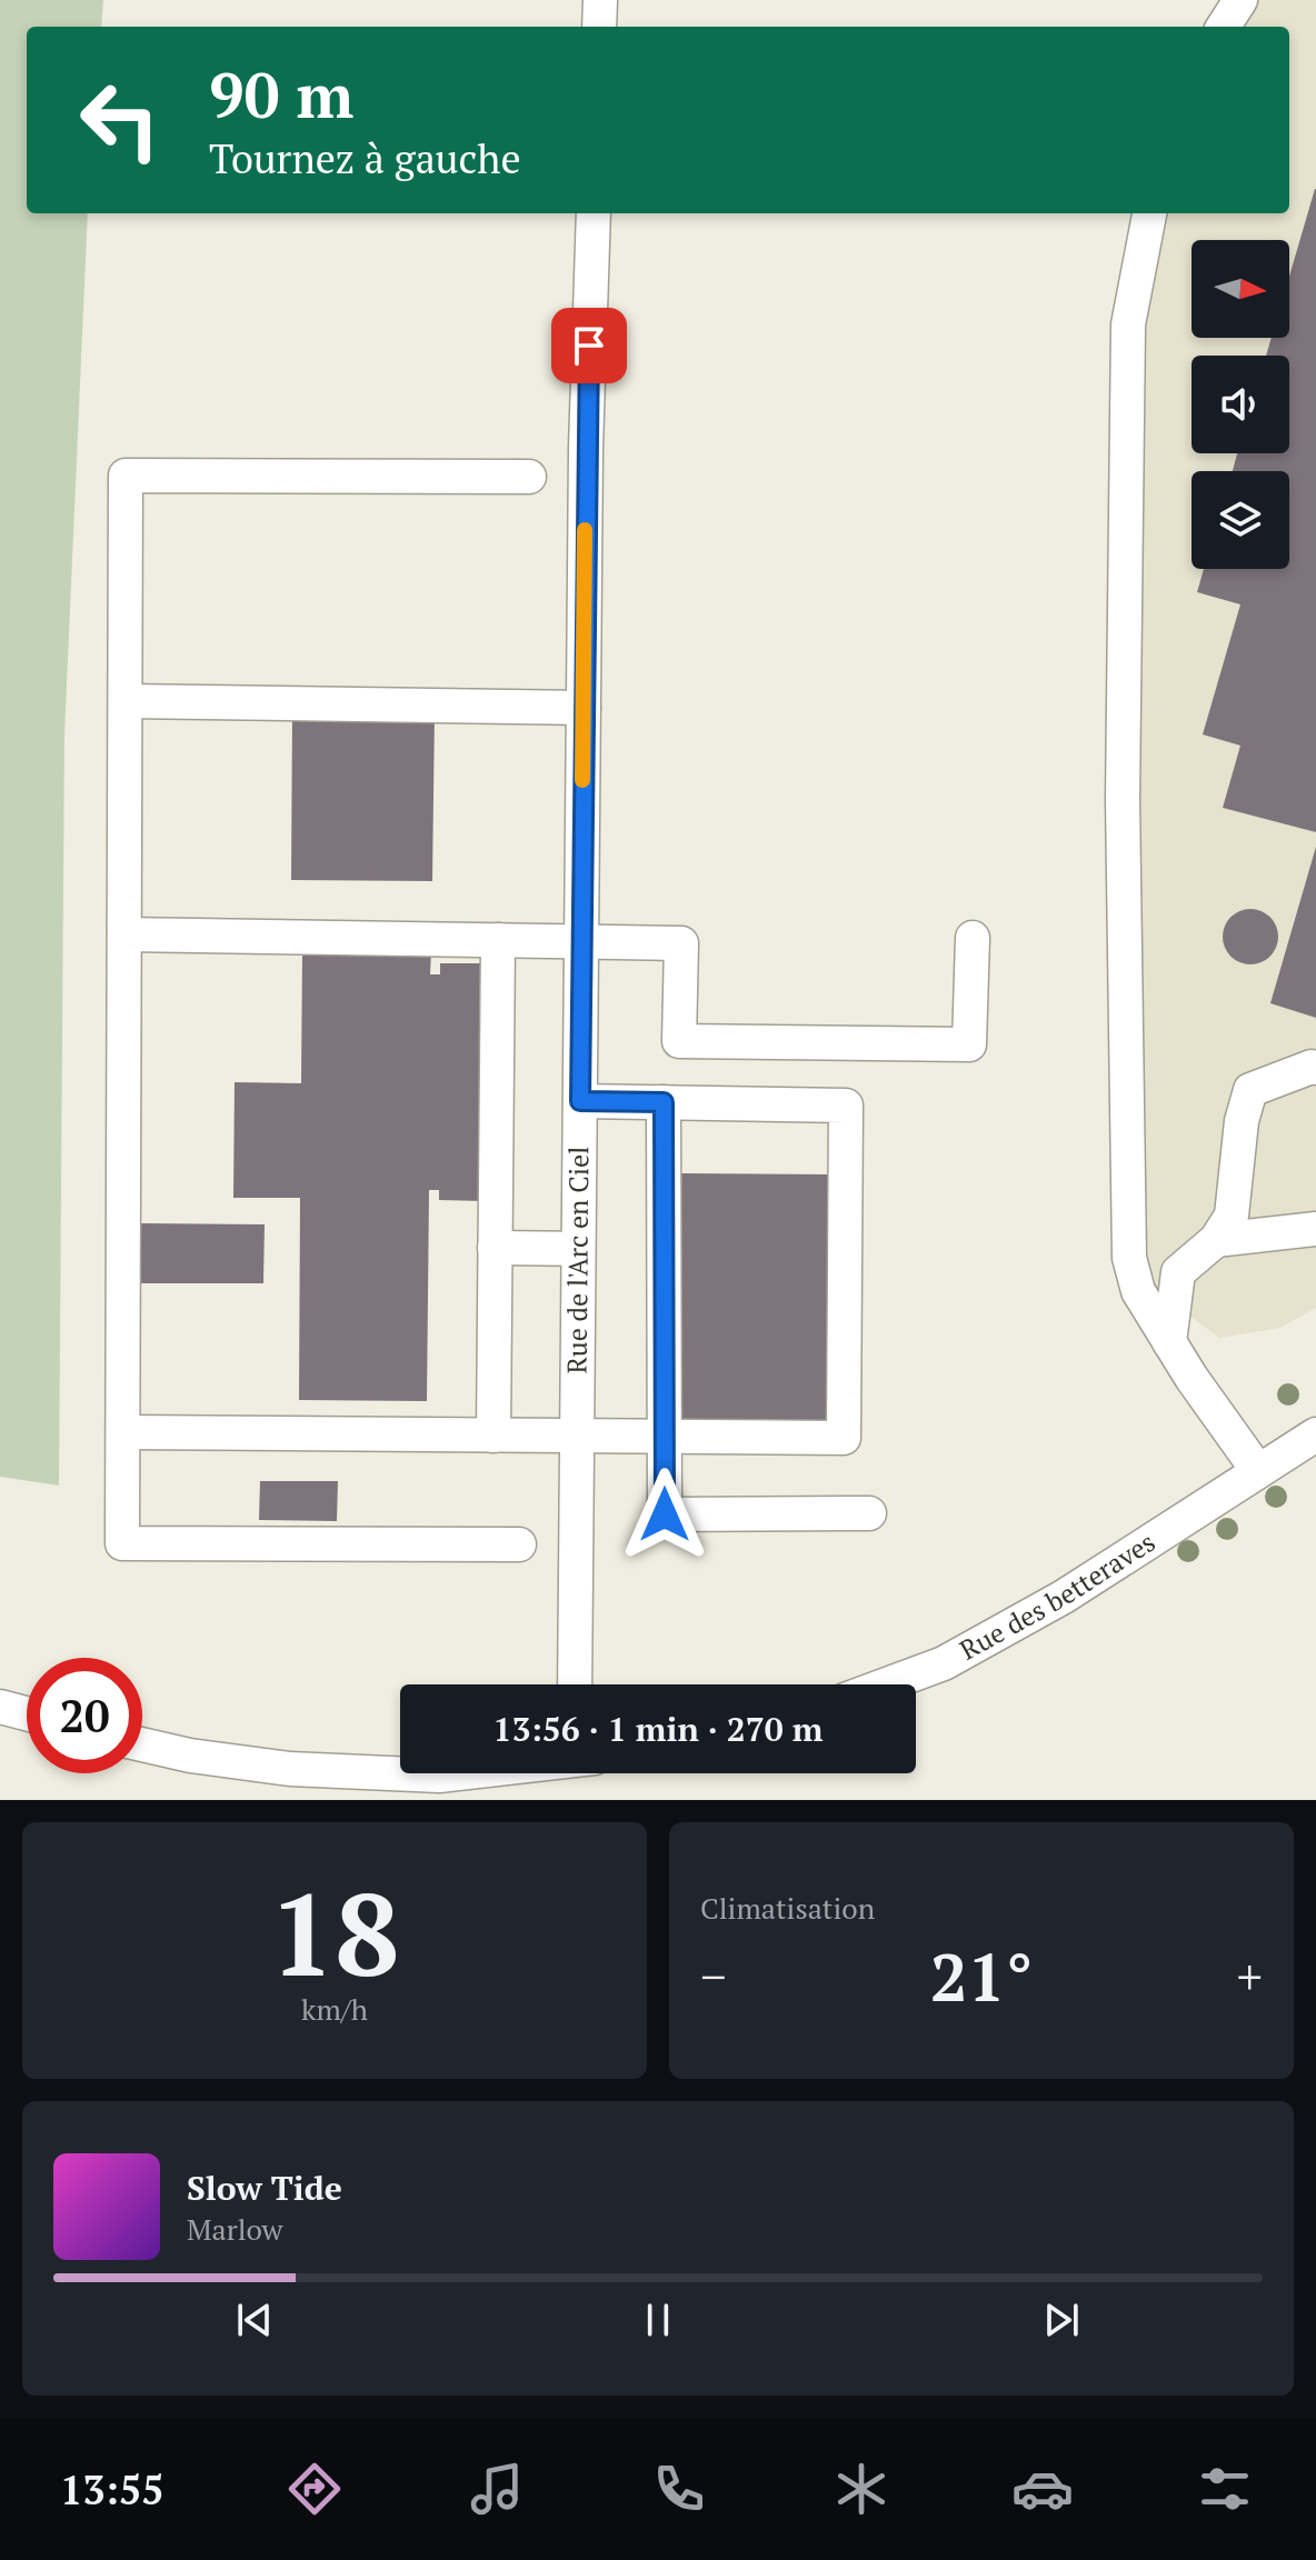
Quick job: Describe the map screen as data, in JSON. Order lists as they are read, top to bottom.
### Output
{
  "streets": {
    "street": ["Rue de l'Arc en Ciel", "Rue des betteraves"]
  },
  "north": "right",
  "page": {
    "turn": ["90 m", "Tournez à gauche"],
    "limit": "20",
    "trip": "13:56 · 1 min · 270 m",
    "tile": [
      ["18", "km/h"],
      "Climatisation"
    ],
    "heat": ["−", "21°", "+"],
    "song": ["Slow Tide", "Marlow"],
    "tabs": "13:55"
  }
}
